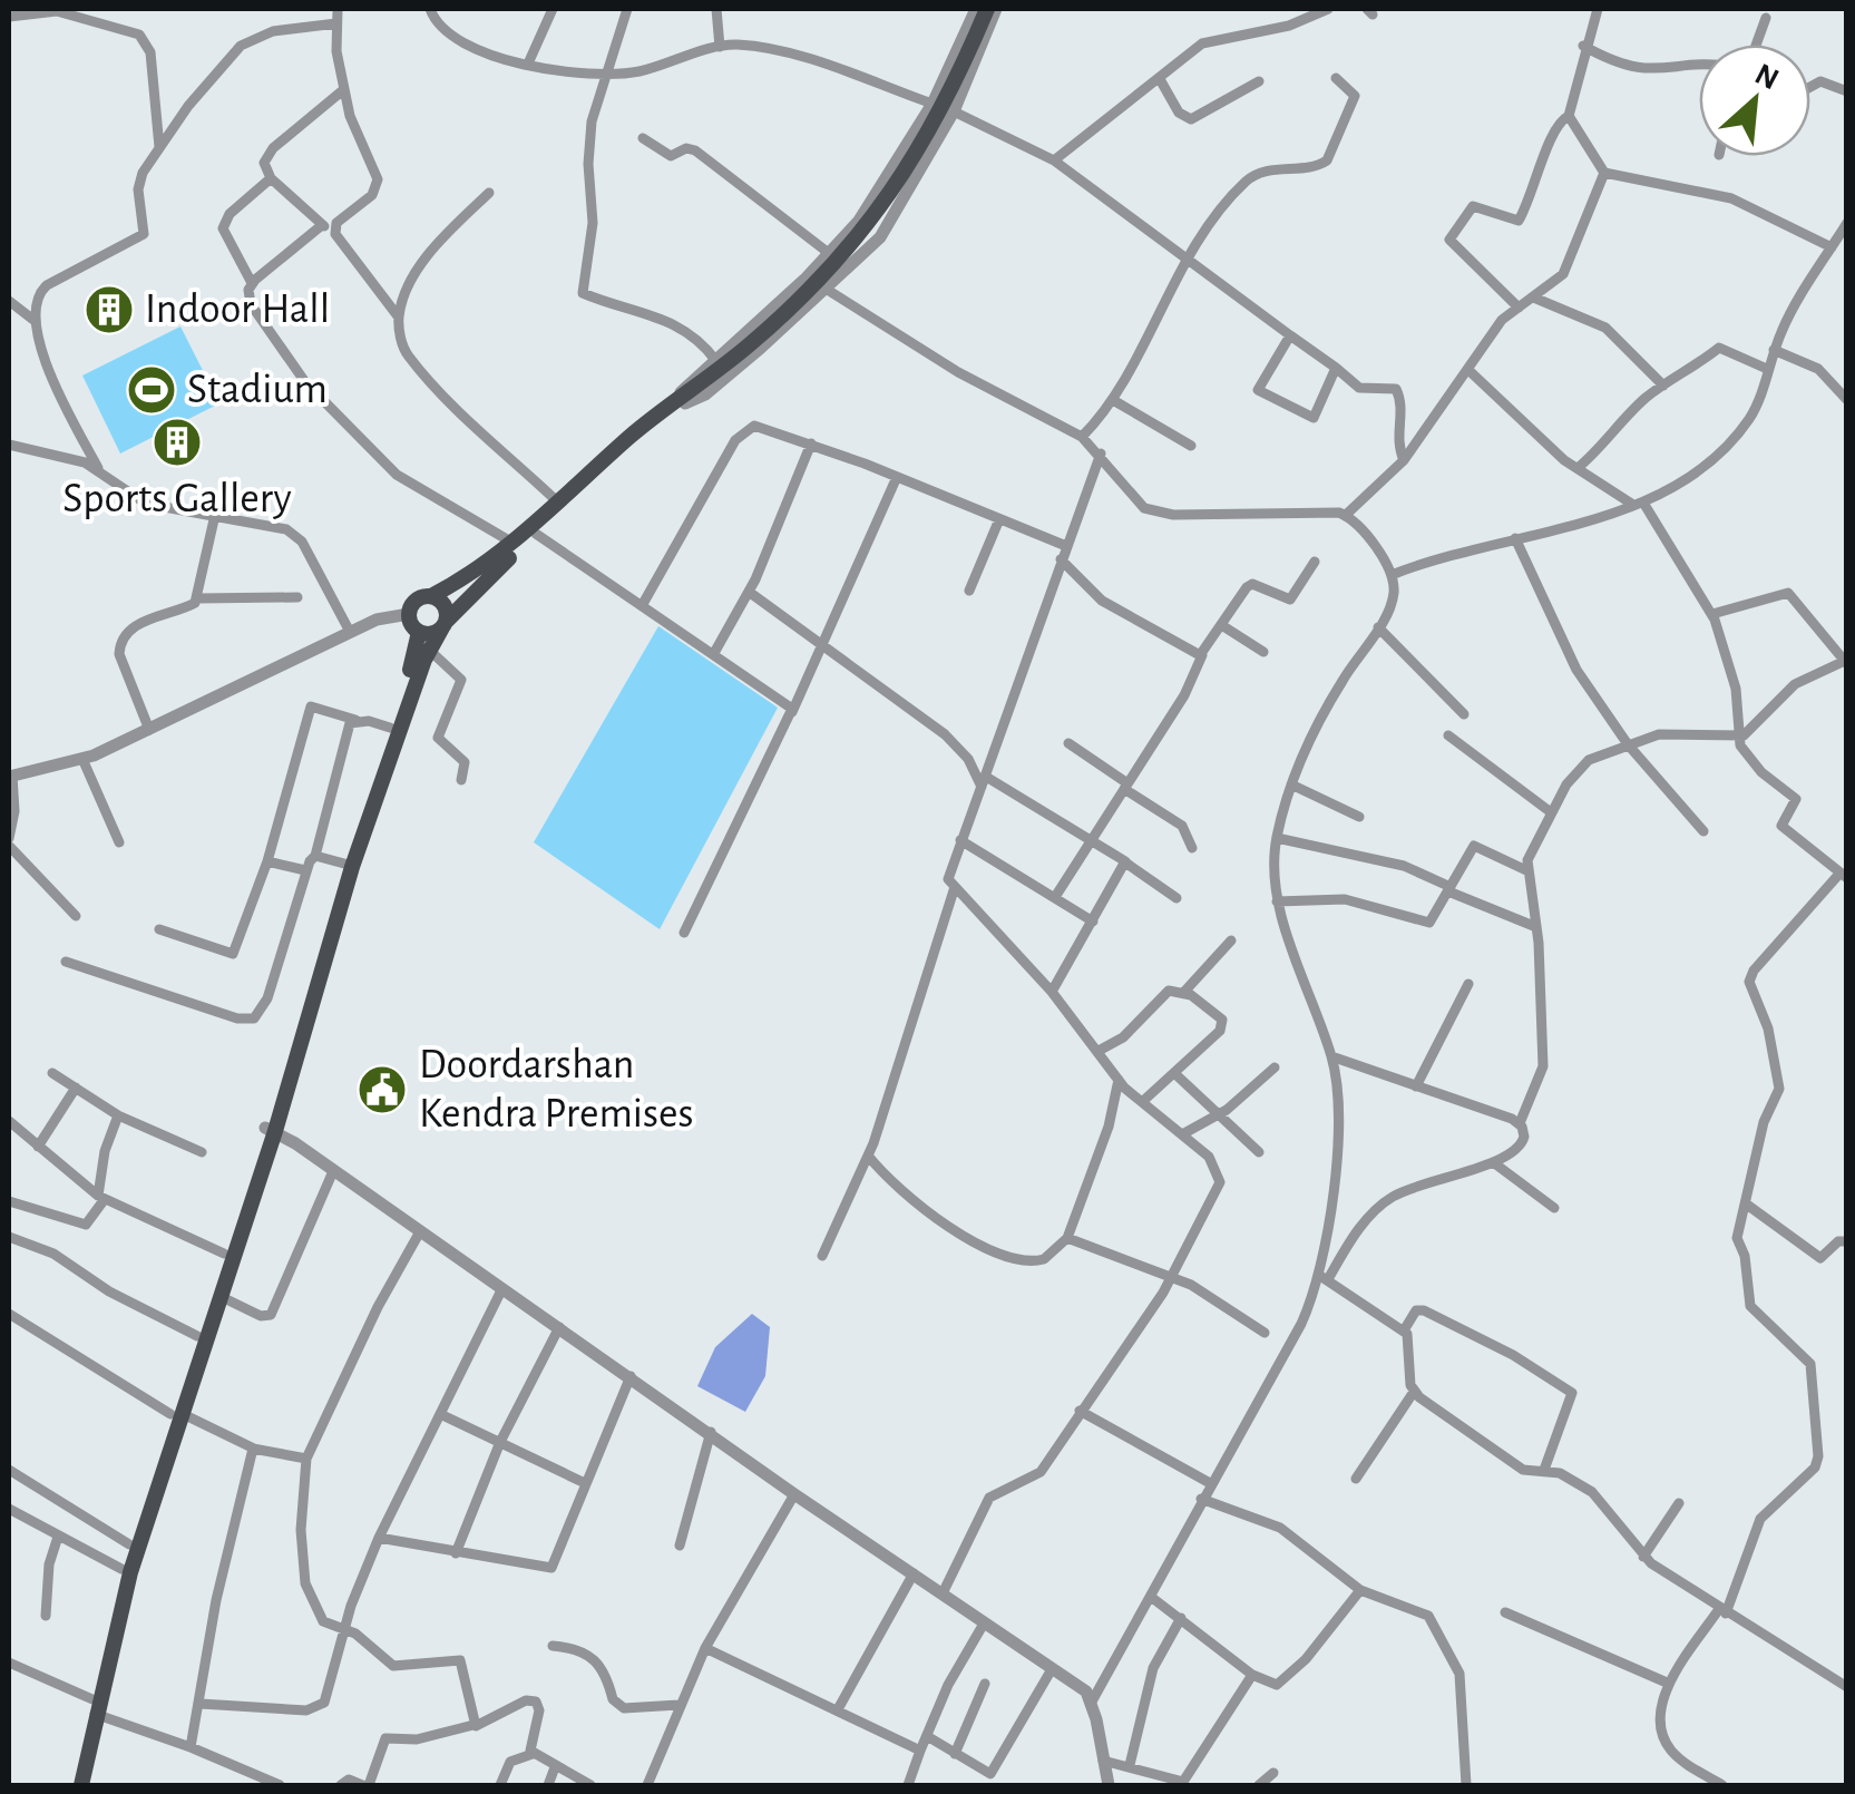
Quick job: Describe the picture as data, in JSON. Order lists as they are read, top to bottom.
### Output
{
  "places": {
    "building": ["Indoor Hall", "Sports Gallery"],
    "sports": ["Stadium"],
    "public building": ["Doordarshan Kendra Premises"]
  },
  "north": "top right"
}
